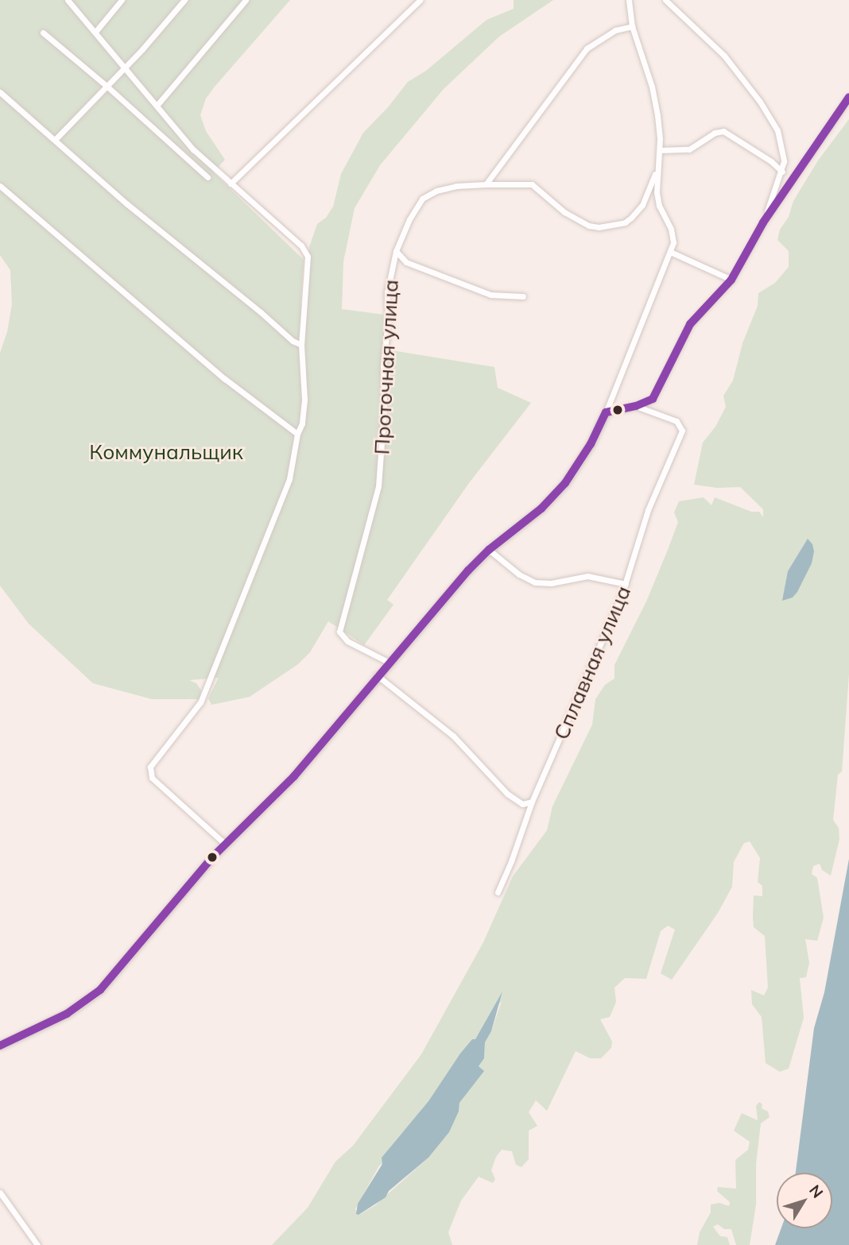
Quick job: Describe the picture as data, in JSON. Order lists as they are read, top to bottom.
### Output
{
  "streets": {
    "street": ["Проточная улица", "Сплавная улица"]
  },
  "parks": ["Коммунальщик"],
  "north": "top right"
}
